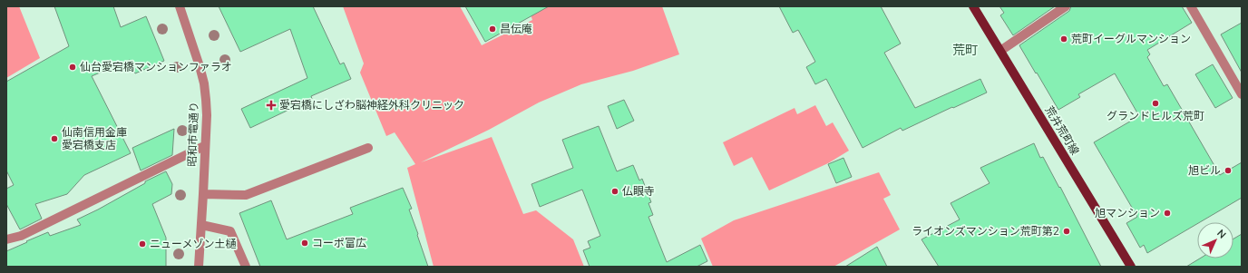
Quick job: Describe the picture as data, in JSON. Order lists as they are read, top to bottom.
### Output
{
  "streets": {
    "main road": ["荒井荒町線"],
    "street": ["昭和市電通り"]
  },
  "districts": ["荒町"],
  "places": {
    "other": [
      "昌伝庵",
      "荒町イーグルマンション",
      "仙台愛宕橋マンションファラオ",
      "グランドヒルズ荒町",
      "仙南信用金庫 愛宕橋支店",
      "旭ビル",
      "仏眼寺",
      "旭マンション",
      "ライオンズマンション荒町第2",
      "コーポ富広",
      "ニューメゾン土樋"
    ],
    "health": ["愛宕橋にしざわ脳神経外科クリニック"]
  },
  "north": "top right"
}
